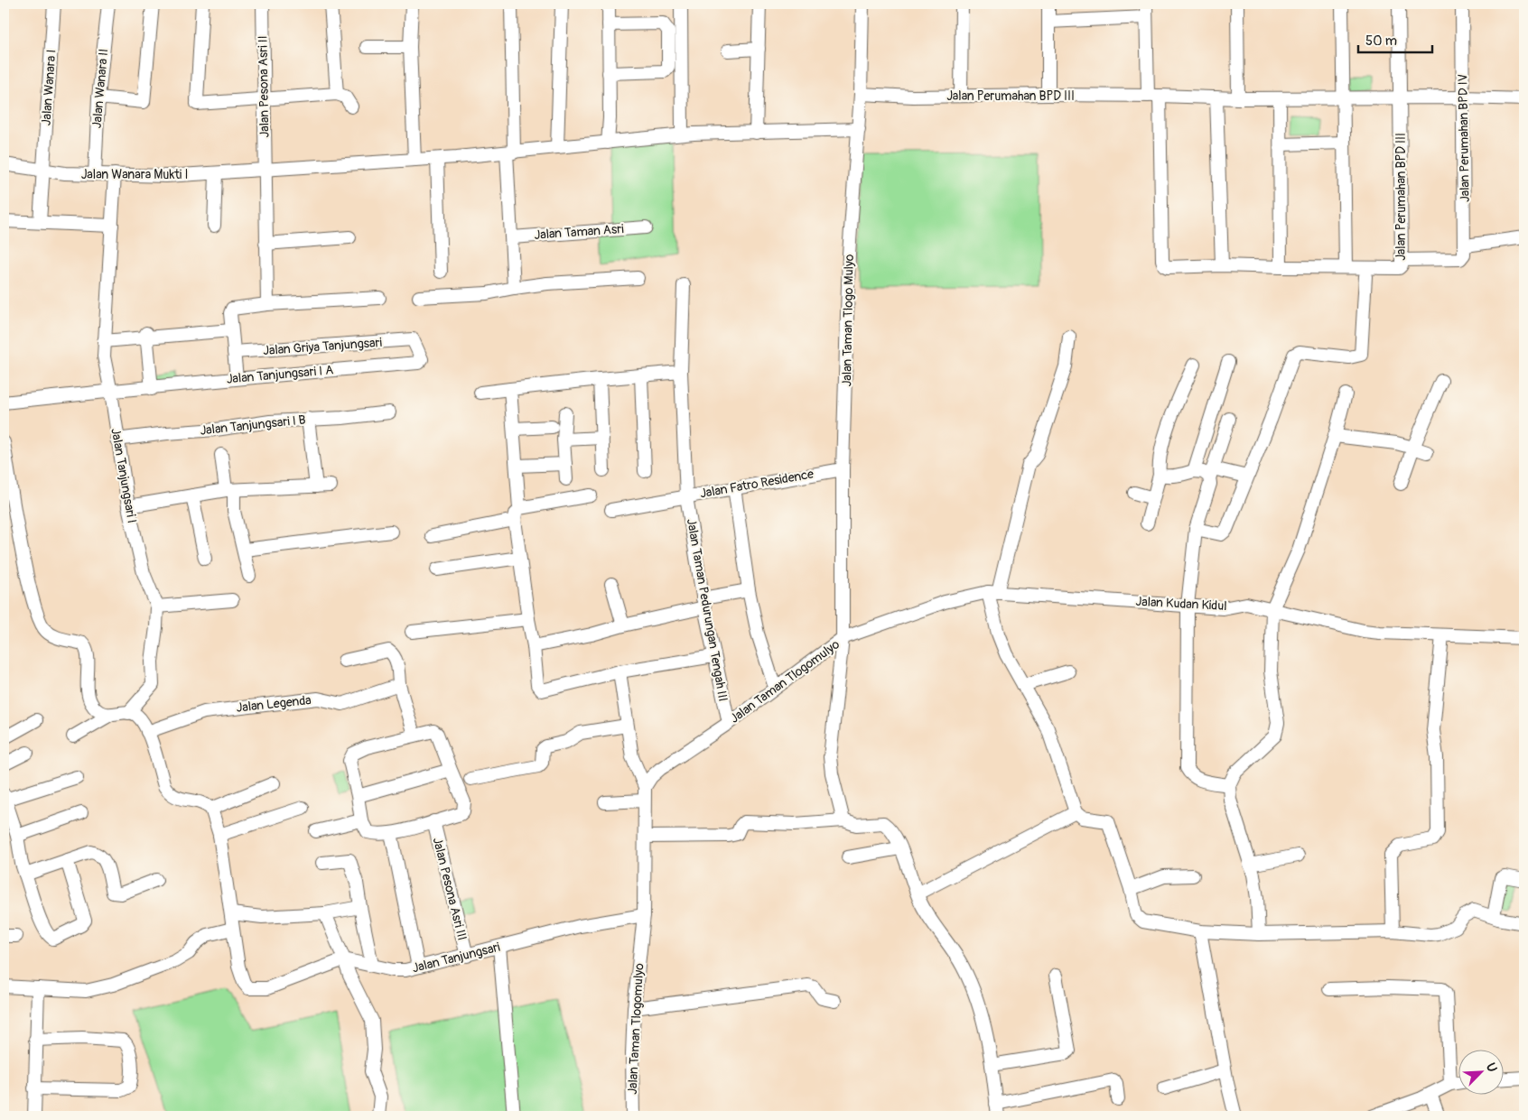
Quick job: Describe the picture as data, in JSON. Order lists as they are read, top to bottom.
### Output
{
  "streets": {
    "street": [
      "Jalan Pesona Asri II",
      "Jalan Wanara I",
      "Jalan Wanara II",
      "Jalan Perumahan BPD III",
      "Jalan Perumahan BPD IV",
      "Jalan Wanara Mukti I",
      "Jalan Taman Asri",
      "Jalan Taman Tlogo Mulyo",
      "Jalan Griya Tanjungsari",
      "Jalan Tanjungsari I A",
      "Jalan Tanjungsari I B",
      "Jalan Tanjungsari I",
      "Jalan Fatro Residence",
      "Jalan Kudan Kidul",
      "Jalan Taman Pedurungan Tengah III",
      "Jalan Taman Tlogomulyo",
      "Jalan Legenda",
      "Jalan Pesona Asri III",
      "Jalan Tanjungsari"
    ]
  },
  "crossings": [
    ["Jalan Pesona Asri II", "Jalan Wanara Mukti I"],
    ["Jalan Wanara I", "Jalan Wanara Mukti I"],
    ["Jalan Wanara II", "Jalan Wanara Mukti I"],
    ["Jalan Perumahan BPD III", "Jalan Perumahan BPD IV"],
    ["Jalan Perumahan BPD III", "Jalan Taman Tlogo Mulyo"],
    ["Jalan Wanara Mukti I", "Jalan Taman Tlogo Mulyo"],
    ["Jalan Wanara Mukti I", "Jalan Tanjungsari I"],
    ["Jalan Taman Tlogo Mulyo", "Jalan Fatro Residence"],
    ["Jalan Taman Tlogo Mulyo", "Jalan Kudan Kidul"],
    ["Jalan Taman Tlogo Mulyo", "Jalan Taman Tlogomulyo"],
    ["Jalan Griya Tanjungsari", "Jalan Tanjungsari I A"],
    ["Jalan Tanjungsari I A", "Jalan Tanjungsari I"],
    ["Jalan Tanjungsari I B", "Jalan Tanjungsari I"],
    ["Jalan Fatro Residence", "Jalan Taman Pedurungan Tengah III"],
    ["Jalan Kudan Kidul", "Jalan Taman Tlogomulyo"],
    ["Jalan Taman Pedurungan Tengah III", "Jalan Taman Tlogomulyo"],
    ["Jalan Taman Tlogomulyo", "Jalan Tanjungsari"],
    ["Jalan Pesona Asri III", "Jalan Tanjungsari"]
  ],
  "scale_bar": "50 m",
  "north": "top right"
}
